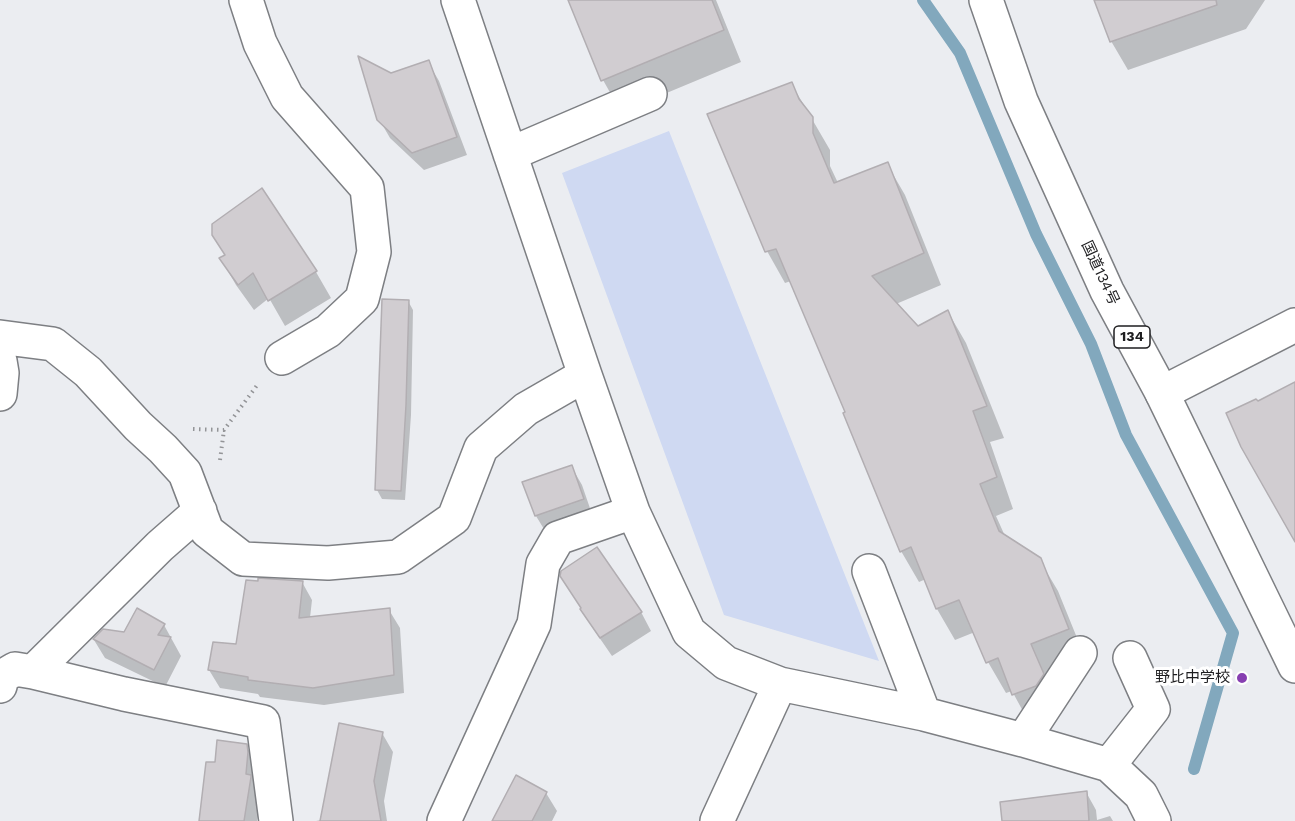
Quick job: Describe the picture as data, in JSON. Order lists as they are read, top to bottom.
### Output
{
  "streets": {
    "main road": ["国道134号", "134"]
  },
  "places": ["野比中学校"]
}
